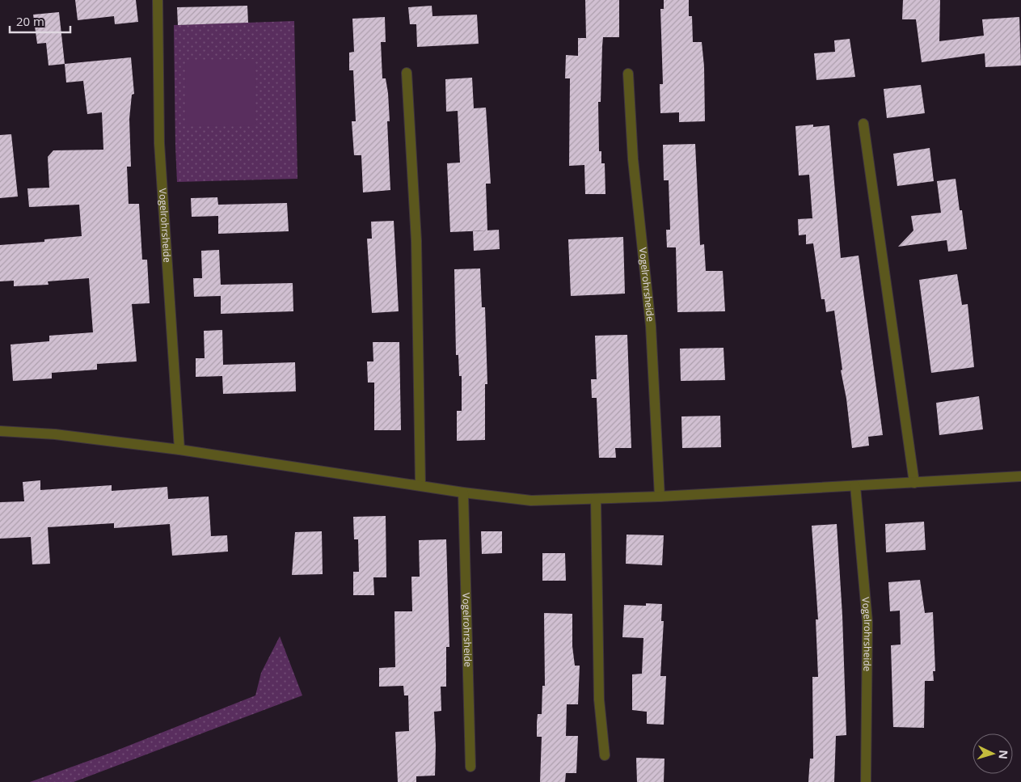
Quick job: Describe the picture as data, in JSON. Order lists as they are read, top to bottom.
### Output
{
  "streets": {
    "street": ["Vogelrohrsheide"]
  },
  "scale_bar": "20 m",
  "north": "right"
}
